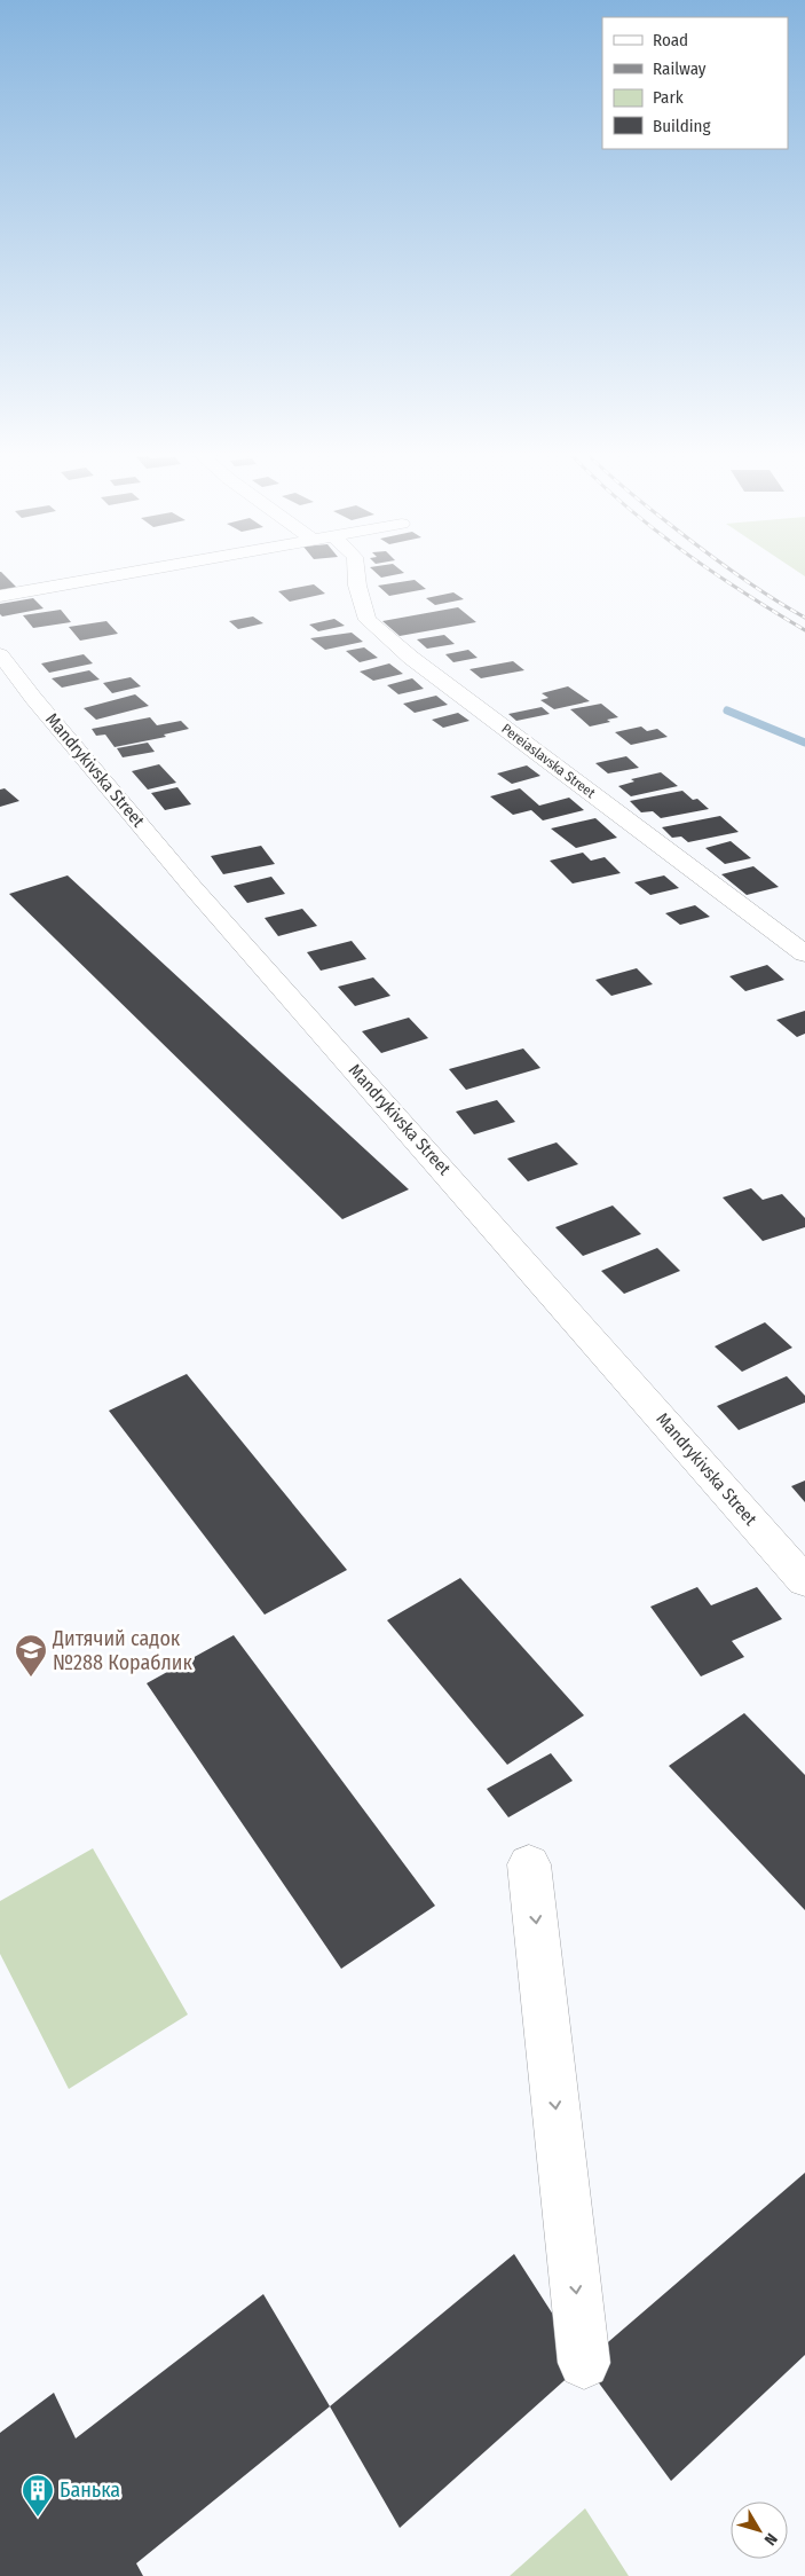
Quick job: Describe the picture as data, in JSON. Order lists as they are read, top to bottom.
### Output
{
  "streets": {
    "street": ["Pereiaslavska Street", "Mandrykivska Street"]
  },
  "places": {
    "school or university": ["Дитячий садок №288 Кораблик"],
    "building": ["Банька"]
  },
  "legend": [
    "Road",
    "Railway",
    "Park",
    "Building"
  ],
  "north": "bottom right"
}
